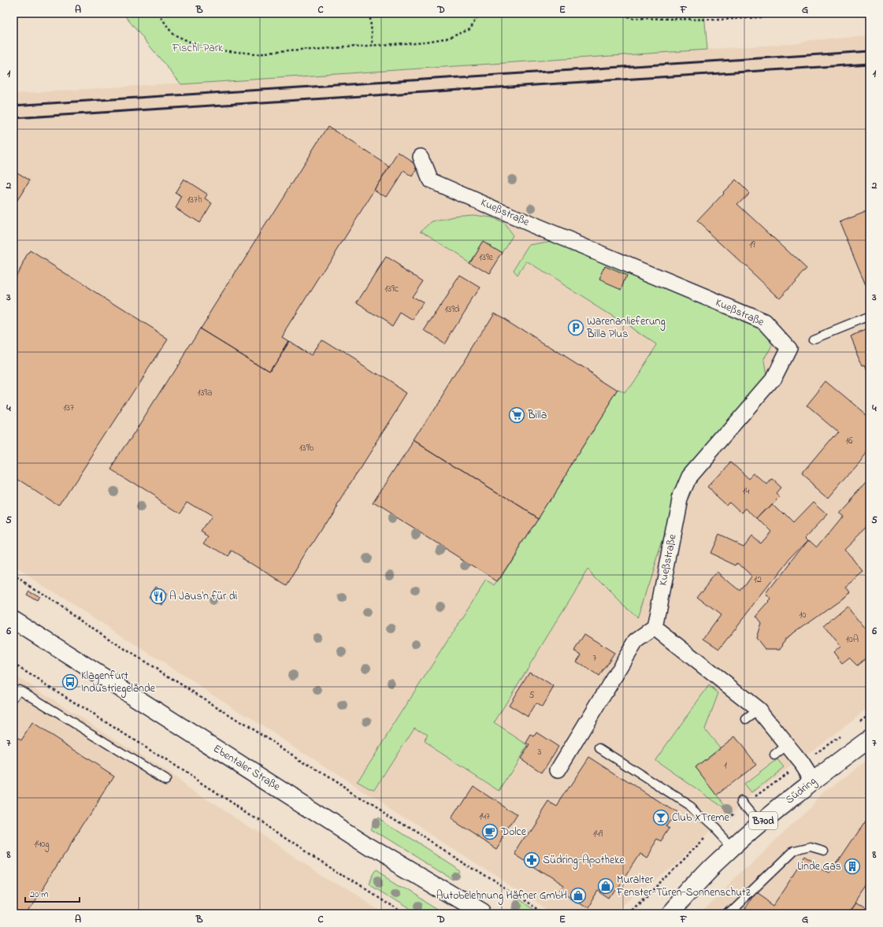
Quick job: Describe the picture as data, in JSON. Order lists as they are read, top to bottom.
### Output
{
  "streets": {
    "main road": ["Ebentaler Straße", "Südring", "B70d"],
    "street": ["Kueßstraße"]
  },
  "parks": ["Fischl-Park"],
  "places": {
    "parking": ["Warenanlieferung Billa Plus"],
    "supermarket": ["Billa"],
    "restaurant": ["A Jaus'n für di"],
    "bus stop": ["Klagenfurt Industriegelände"],
    "bar": ["Club XTreme"],
    "cafe": ["Dolce"],
    "pharmacy": ["Südring-Apotheke"],
    "building": ["Linde Gas"],
    "shop": ["Muralter Fenster-Türen-Sonnenschutz", "Autobelehnung Häfner GmbH"]
  },
  "house_numbers": [
    "137h",
    "19",
    "139e",
    "139c",
    "139d",
    "139a",
    "137",
    "16",
    "139b",
    "14",
    "12",
    "10",
    "10A",
    "7",
    "5",
    "3",
    "1",
    "147",
    "149",
    "140g"
  ],
  "scale_bar": "20 m",
  "grid": {
    "columns": [
      "A",
      "B",
      "C",
      "D",
      "E",
      "F",
      "G"
    ],
    "rows": [
      "1",
      "2",
      "3",
      "4",
      "5",
      "6",
      "7",
      "8"
    ]
  }
}
